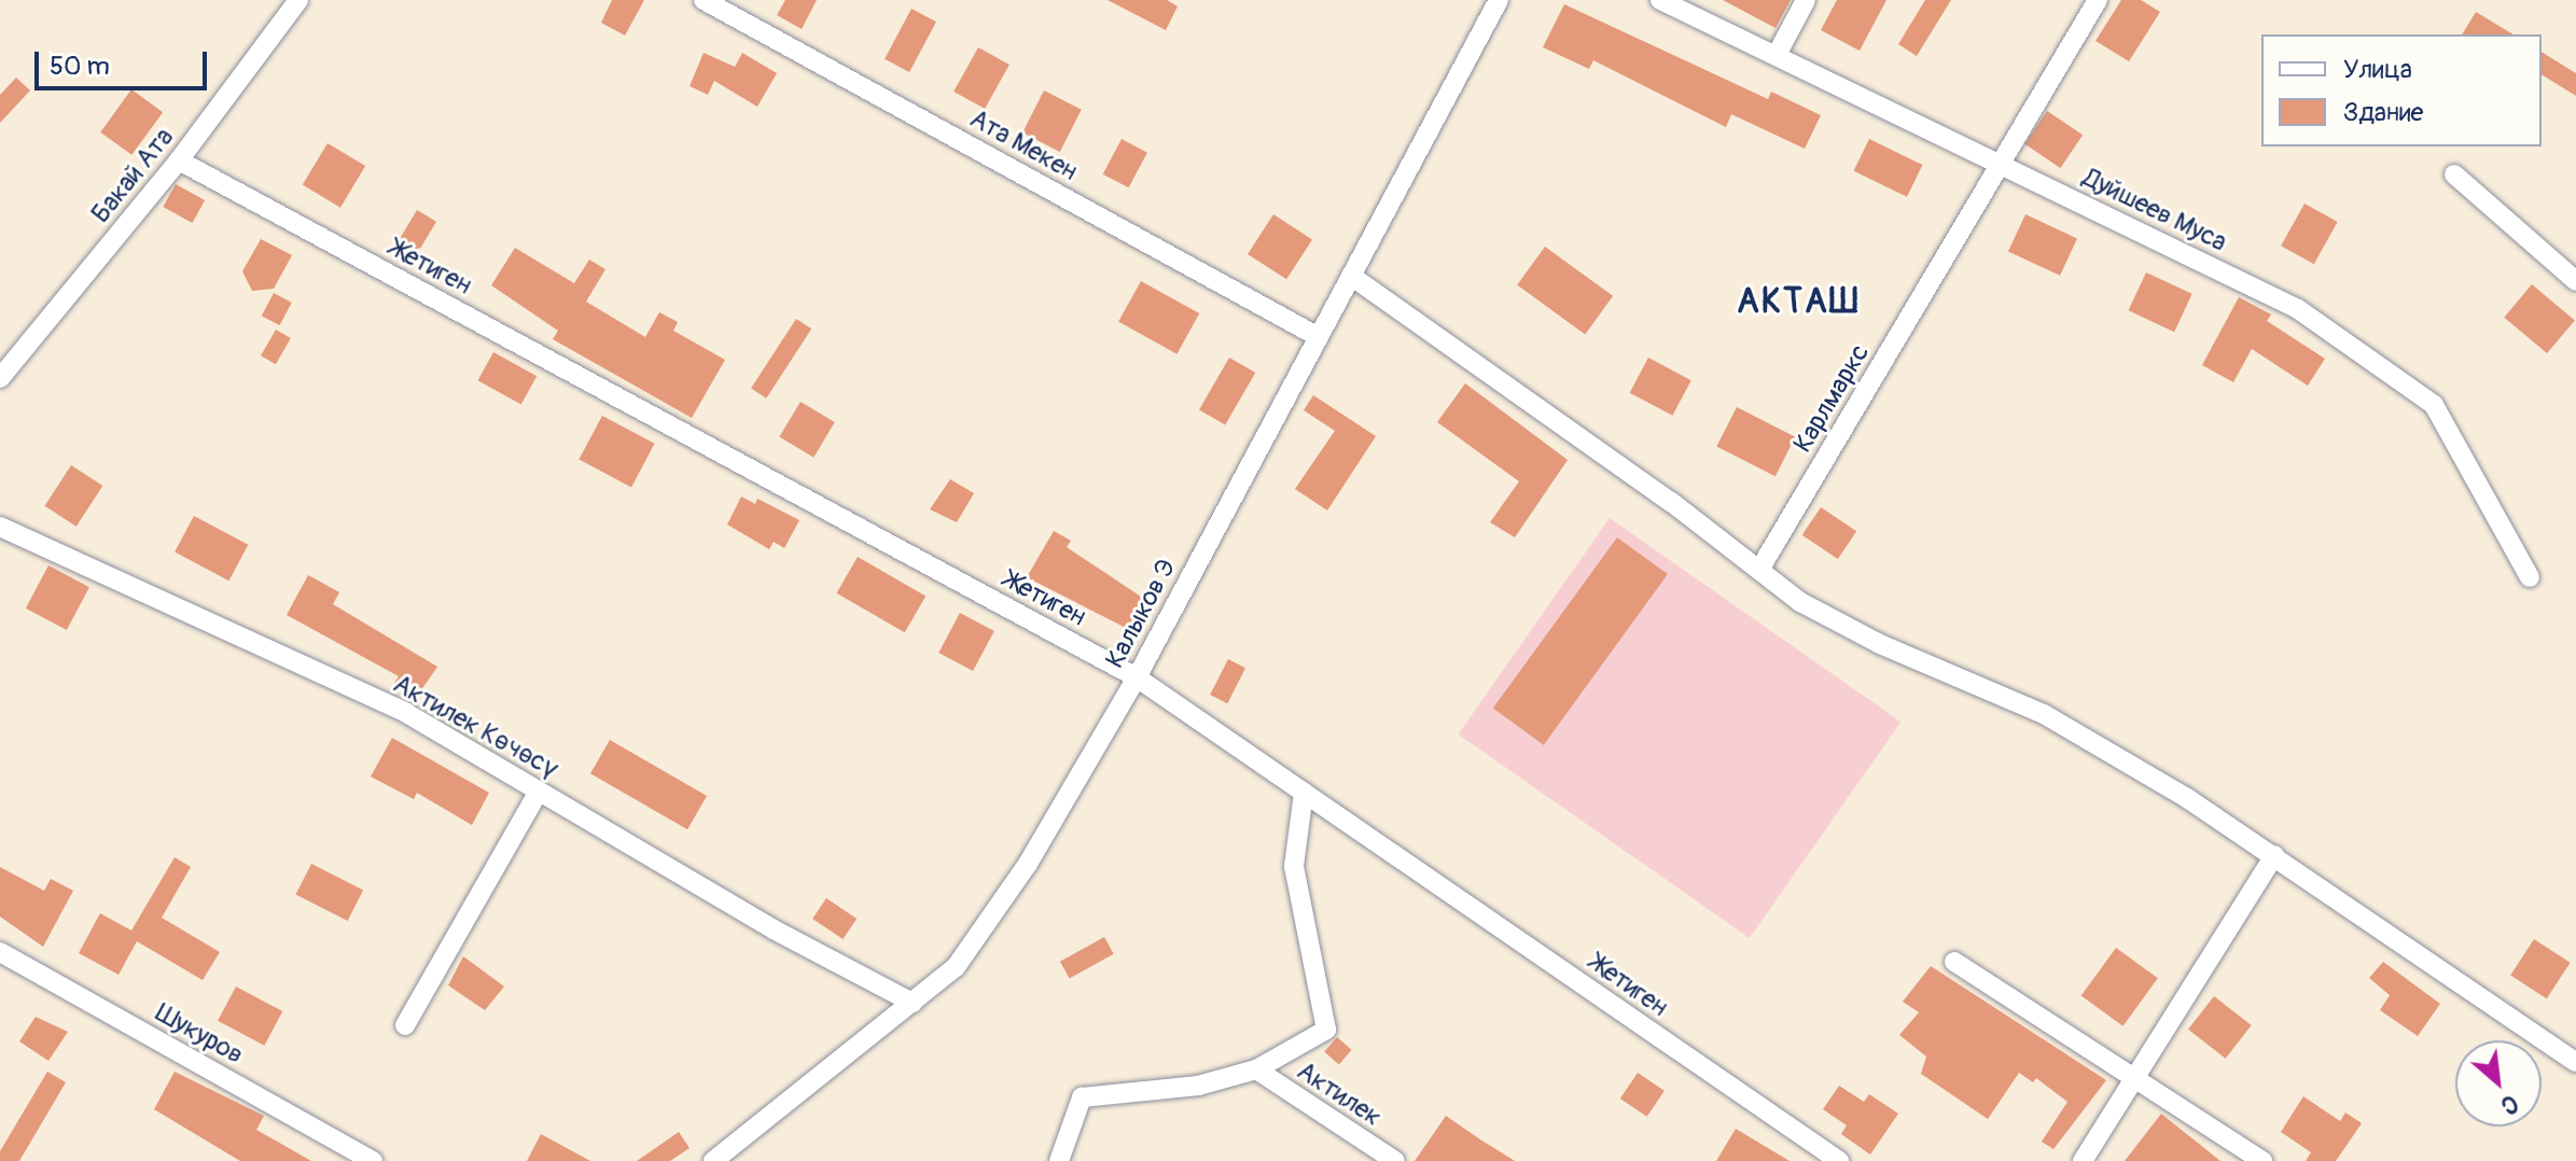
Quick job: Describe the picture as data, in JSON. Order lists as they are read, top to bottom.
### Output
{
  "streets": {
    "street": [
      "Ата Мекен",
      "Бакай Ата",
      "Дуйшеев Муса",
      "Жетиген",
      "Карлмаркс",
      "Калыков Э",
      "Актилек Көчөсү",
      "Шукуров",
      "Актилек"
    ]
  },
  "crossings": [
    ["Ата Мекен", "Калыков Э"],
    ["Бакай Ата", "Жетиген"],
    ["Дуйшеев Муса", "Карлмаркс"],
    ["Жетиген", "Калыков Э"],
    ["Калыков Э", "Актилек Көчөсү"]
  ],
  "districts": ["АКТАШ"],
  "legend": ["Улица", "Здание"],
  "scale_bar": "50 m",
  "north": "bottom right"
}
